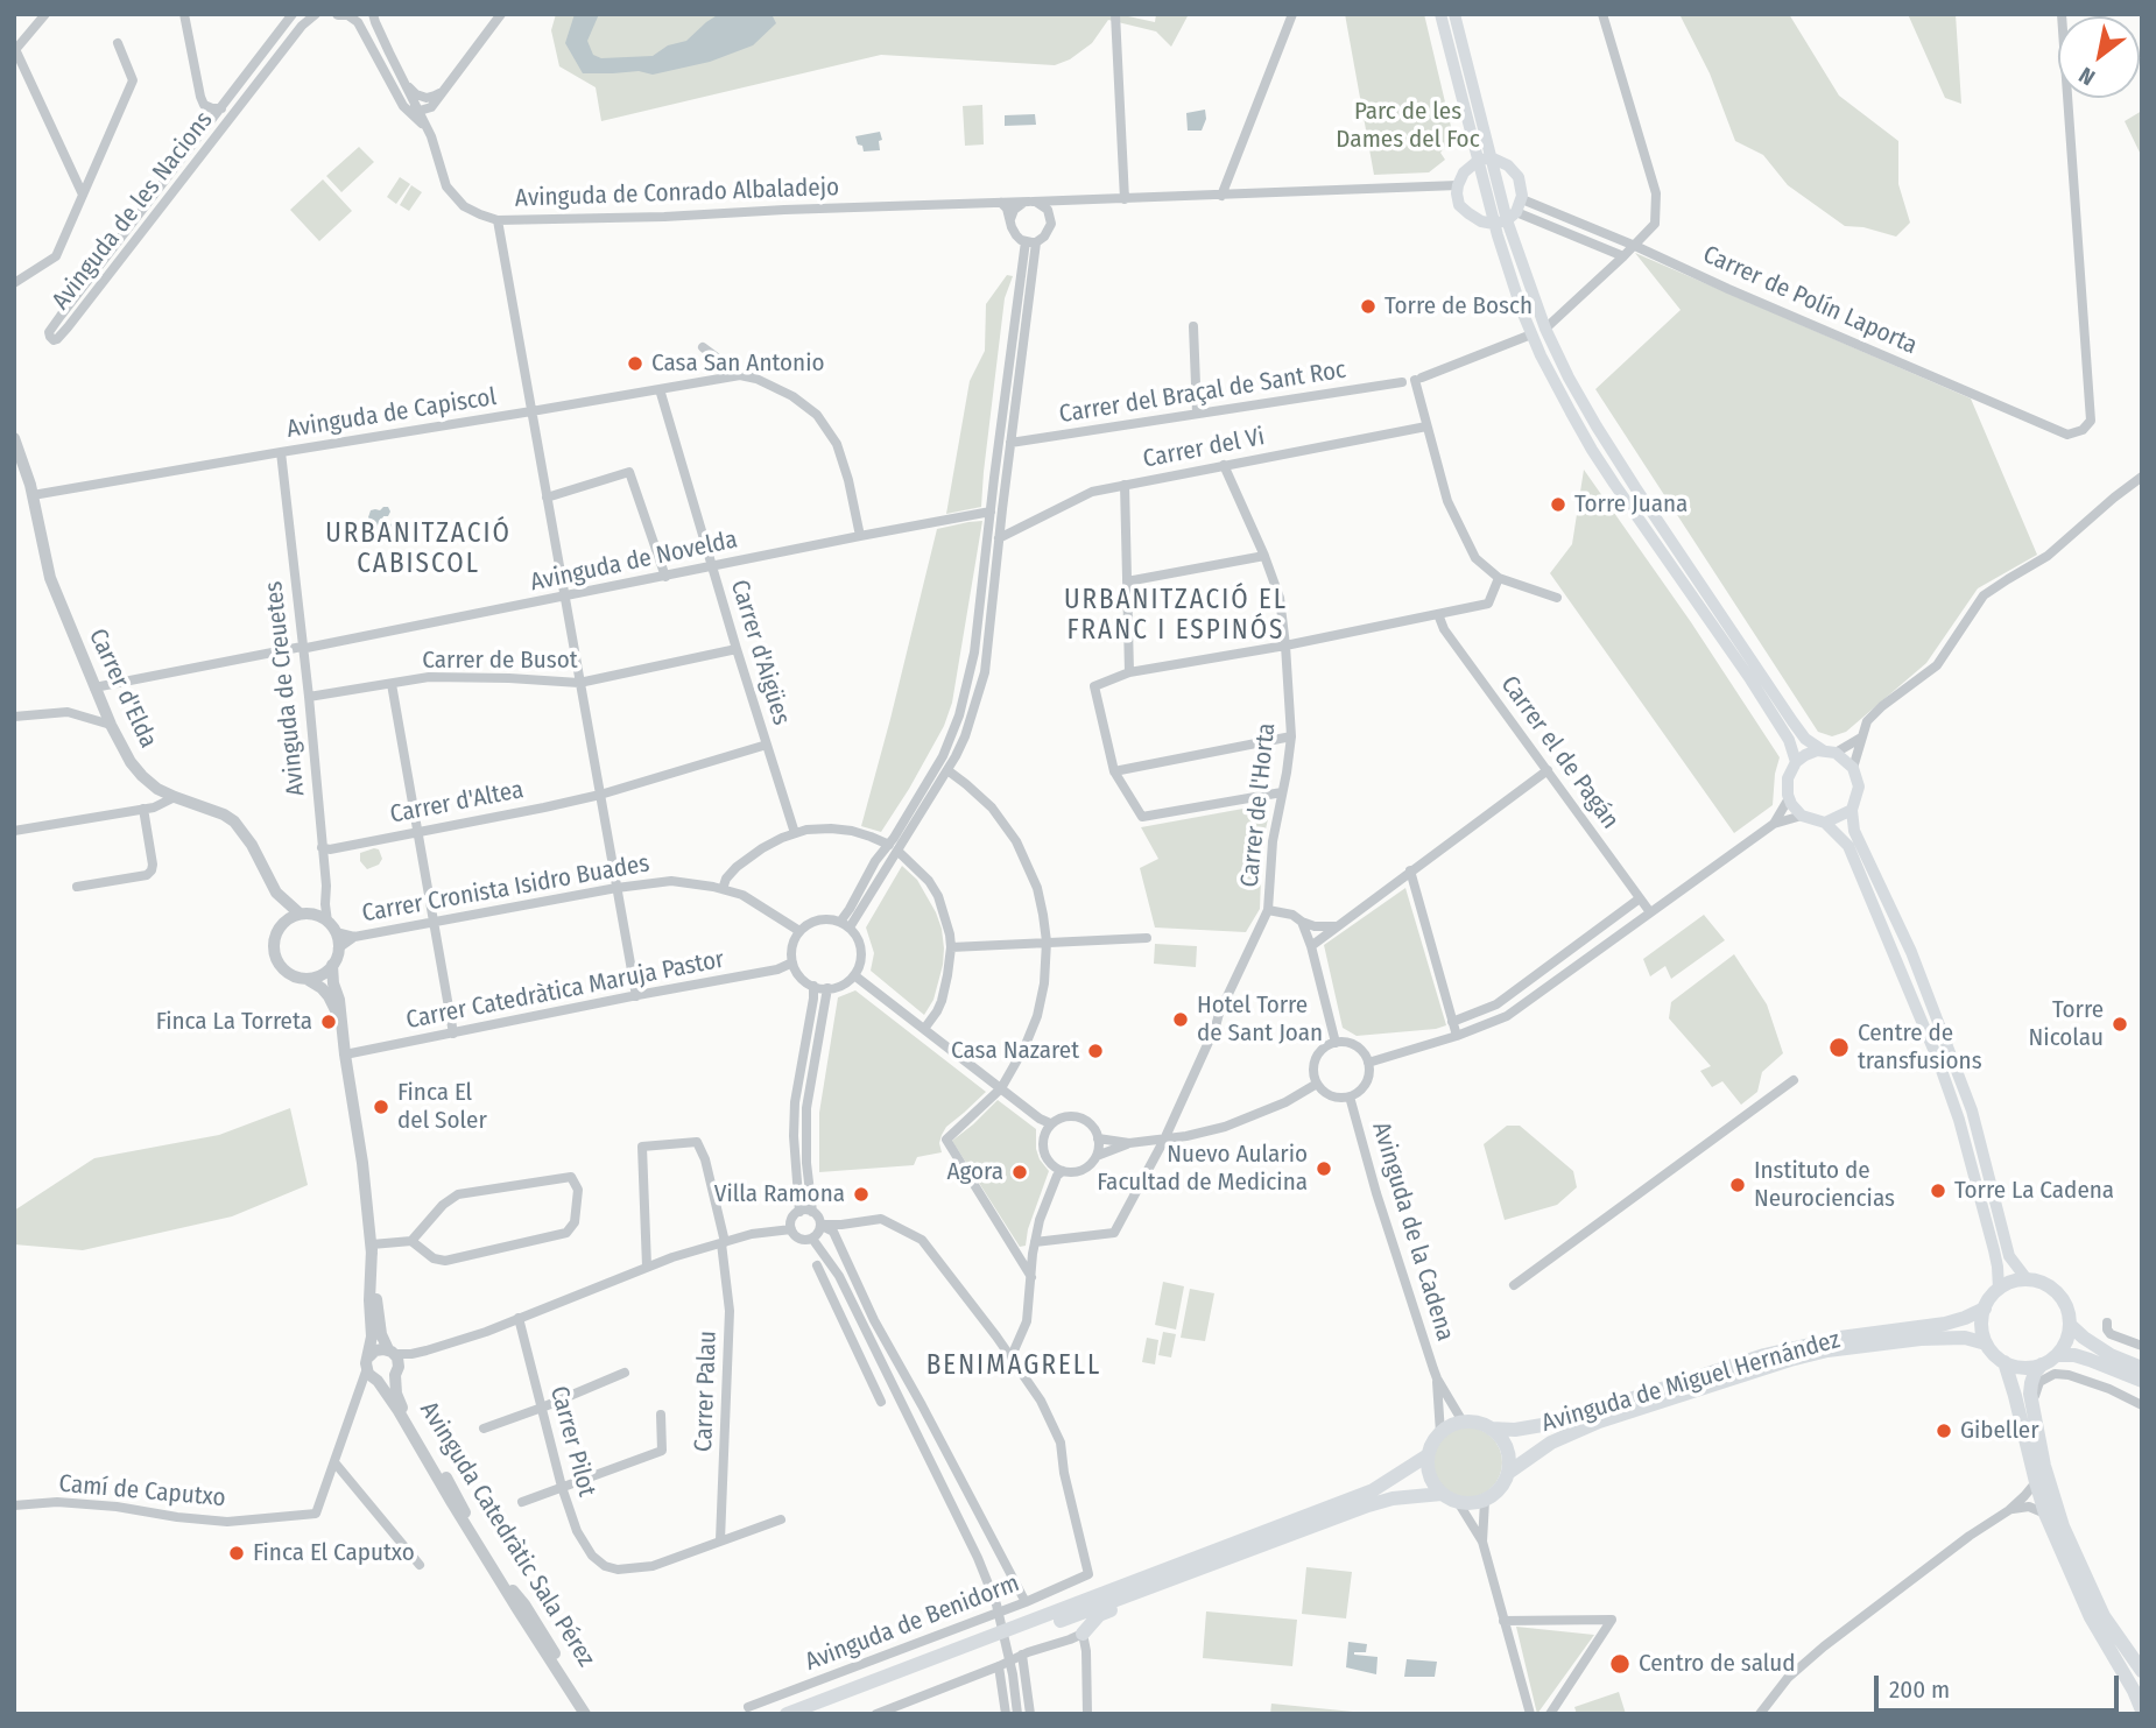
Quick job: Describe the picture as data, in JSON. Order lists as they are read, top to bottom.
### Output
{
  "streets": {
    "main road": ["Avinguda de Miguel Hernández"],
    "street": [
      "Avinguda de Conrado Albaladejo",
      "Avinguda de les Nacions",
      "Carrer de Polín Laporta",
      "Carrer del Braçal de Sant Roc",
      "Avinguda de Capiscol",
      "Carrer del Vi",
      "Avinguda de Novelda",
      "Carrer d'Aigües",
      "Carrer de Busot",
      "Carrer d'Elda",
      "Avinguda de Creuetes",
      "Carrer el de Pagán",
      "Carrer d'Altea",
      "Carrer de l'Horta",
      "Carrer Cronista Isidro Buades",
      "Carrer Catedràtica Maruja Pastor",
      "Avinguda de la Cadena",
      "Carrer Palau",
      "Carrer Pilot",
      "Camí de Caputxo",
      "Avinguda Catedràtic Sala Pérez",
      "Avinguda de Benidorm"
    ]
  },
  "crossings": [
    ["Avinguda de Conrado Albaladejo", "Avinguda de Capiscol"],
    ["Avinguda de Conrado Albaladejo", "Avinguda de Novelda"],
    ["Avinguda de Conrado Albaladejo", "Carrer de Busot"],
    ["Avinguda de Conrado Albaladejo", "Carrer d'Altea"],
    ["Avinguda de Conrado Albaladejo", "Carrer Cronista Isidro Buades"],
    ["Avinguda de Conrado Albaladejo", "Carrer Catedràtica Maruja Pastor"],
    ["Avinguda de Capiscol", "Avinguda de Novelda"],
    ["Avinguda de Capiscol", "Carrer d'Aigües"],
    ["Avinguda de Capiscol", "Carrer d'Elda"],
    ["Avinguda de Capiscol", "Avinguda de Creuetes"],
    ["Carrer del Vi", "Carrer de l'Horta"],
    ["Avinguda de Novelda", "Carrer d'Aigües"],
    ["Avinguda de Novelda", "Carrer d'Elda"],
    ["Avinguda de Novelda", "Avinguda de Creuetes"],
    ["Carrer d'Aigües", "Carrer de Busot"],
    ["Carrer d'Aigües", "Carrer d'Altea"],
    ["Carrer de Busot", "Avinguda de Creuetes"],
    ["Carrer d'Elda", "Avinguda de Creuetes"],
    ["Carrer d'Elda", "Carrer Cronista Isidro Buades"],
    ["Avinguda de Creuetes", "Carrer d'Altea"],
    ["Avinguda de Creuetes", "Carrer Cronista Isidro Buades"],
    ["Carrer Cronista Isidro Buades", "Carrer Catedràtica Maruja Pastor"],
    ["Avinguda de la Cadena", "Avinguda de Miguel Hernández"],
    ["Carrer Palau", "Carrer Pilot"]
  ],
  "districts": ["URBANITZACIÓ CABISCOL", "URBANITZACIÓ EL FRANC I ESPINÓS", "BENIMAGRELL"],
  "parks": ["Parc de les Dames del Foc"],
  "places": [
    "Torre de Bosch",
    "Casa San Antonio",
    "Torre Juana",
    "Hotel Torre de Sant Joan",
    "Finca La Torreta",
    "Torre Nicolau",
    "Centre de transfusions",
    "Casa Nazaret",
    "Finca El del Soler",
    "Nuevo Aulario Facultad de Medicina",
    "Agora",
    "Instituto de Neurociencias",
    "Torre La Cadena",
    "Villa Ramona",
    "Gibeller",
    "Finca El Caputxo",
    "Centro de salud"
  ],
  "scale_bar": "200 m",
  "north": "bottom left"
}
